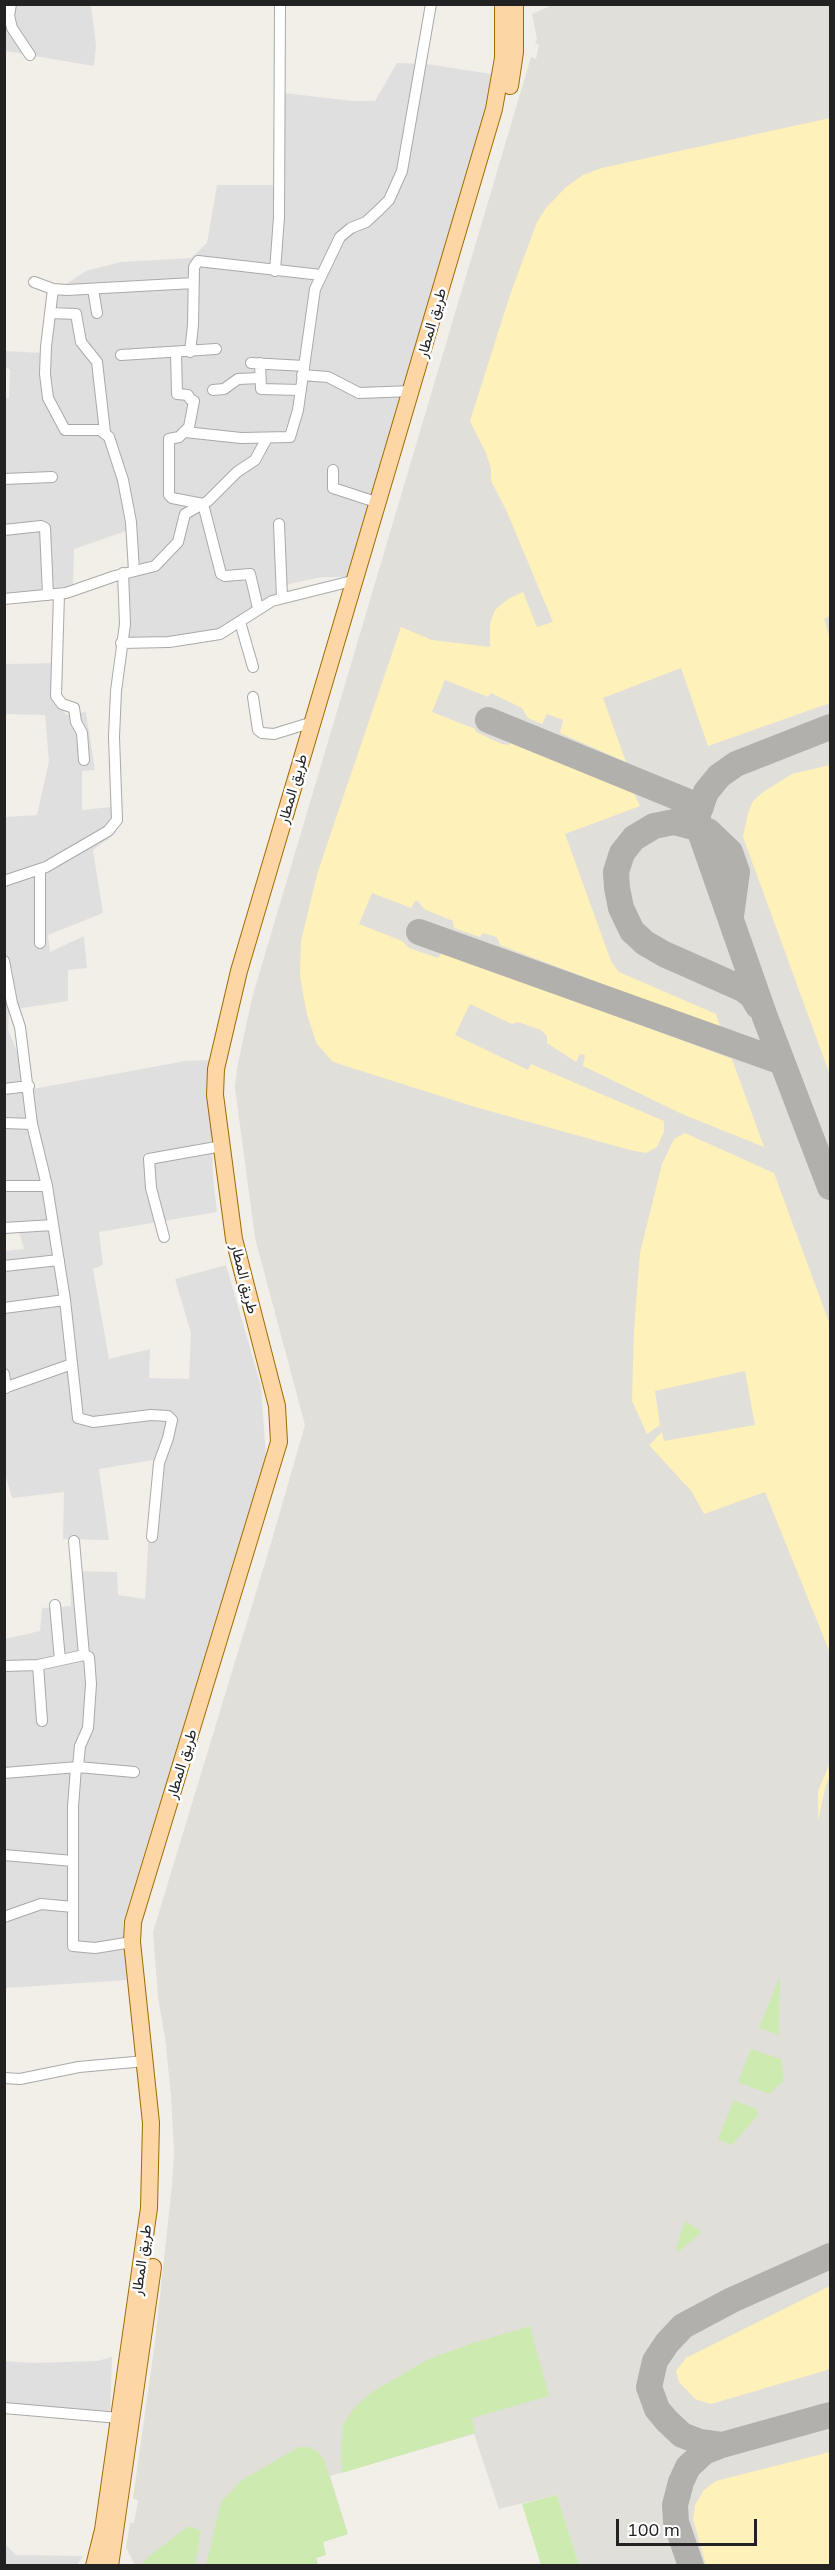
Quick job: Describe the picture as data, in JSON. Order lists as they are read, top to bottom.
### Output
{
  "streets": {
    "main road": ["طريق المطار"]
  },
  "scale_bar": "100 m"
}
